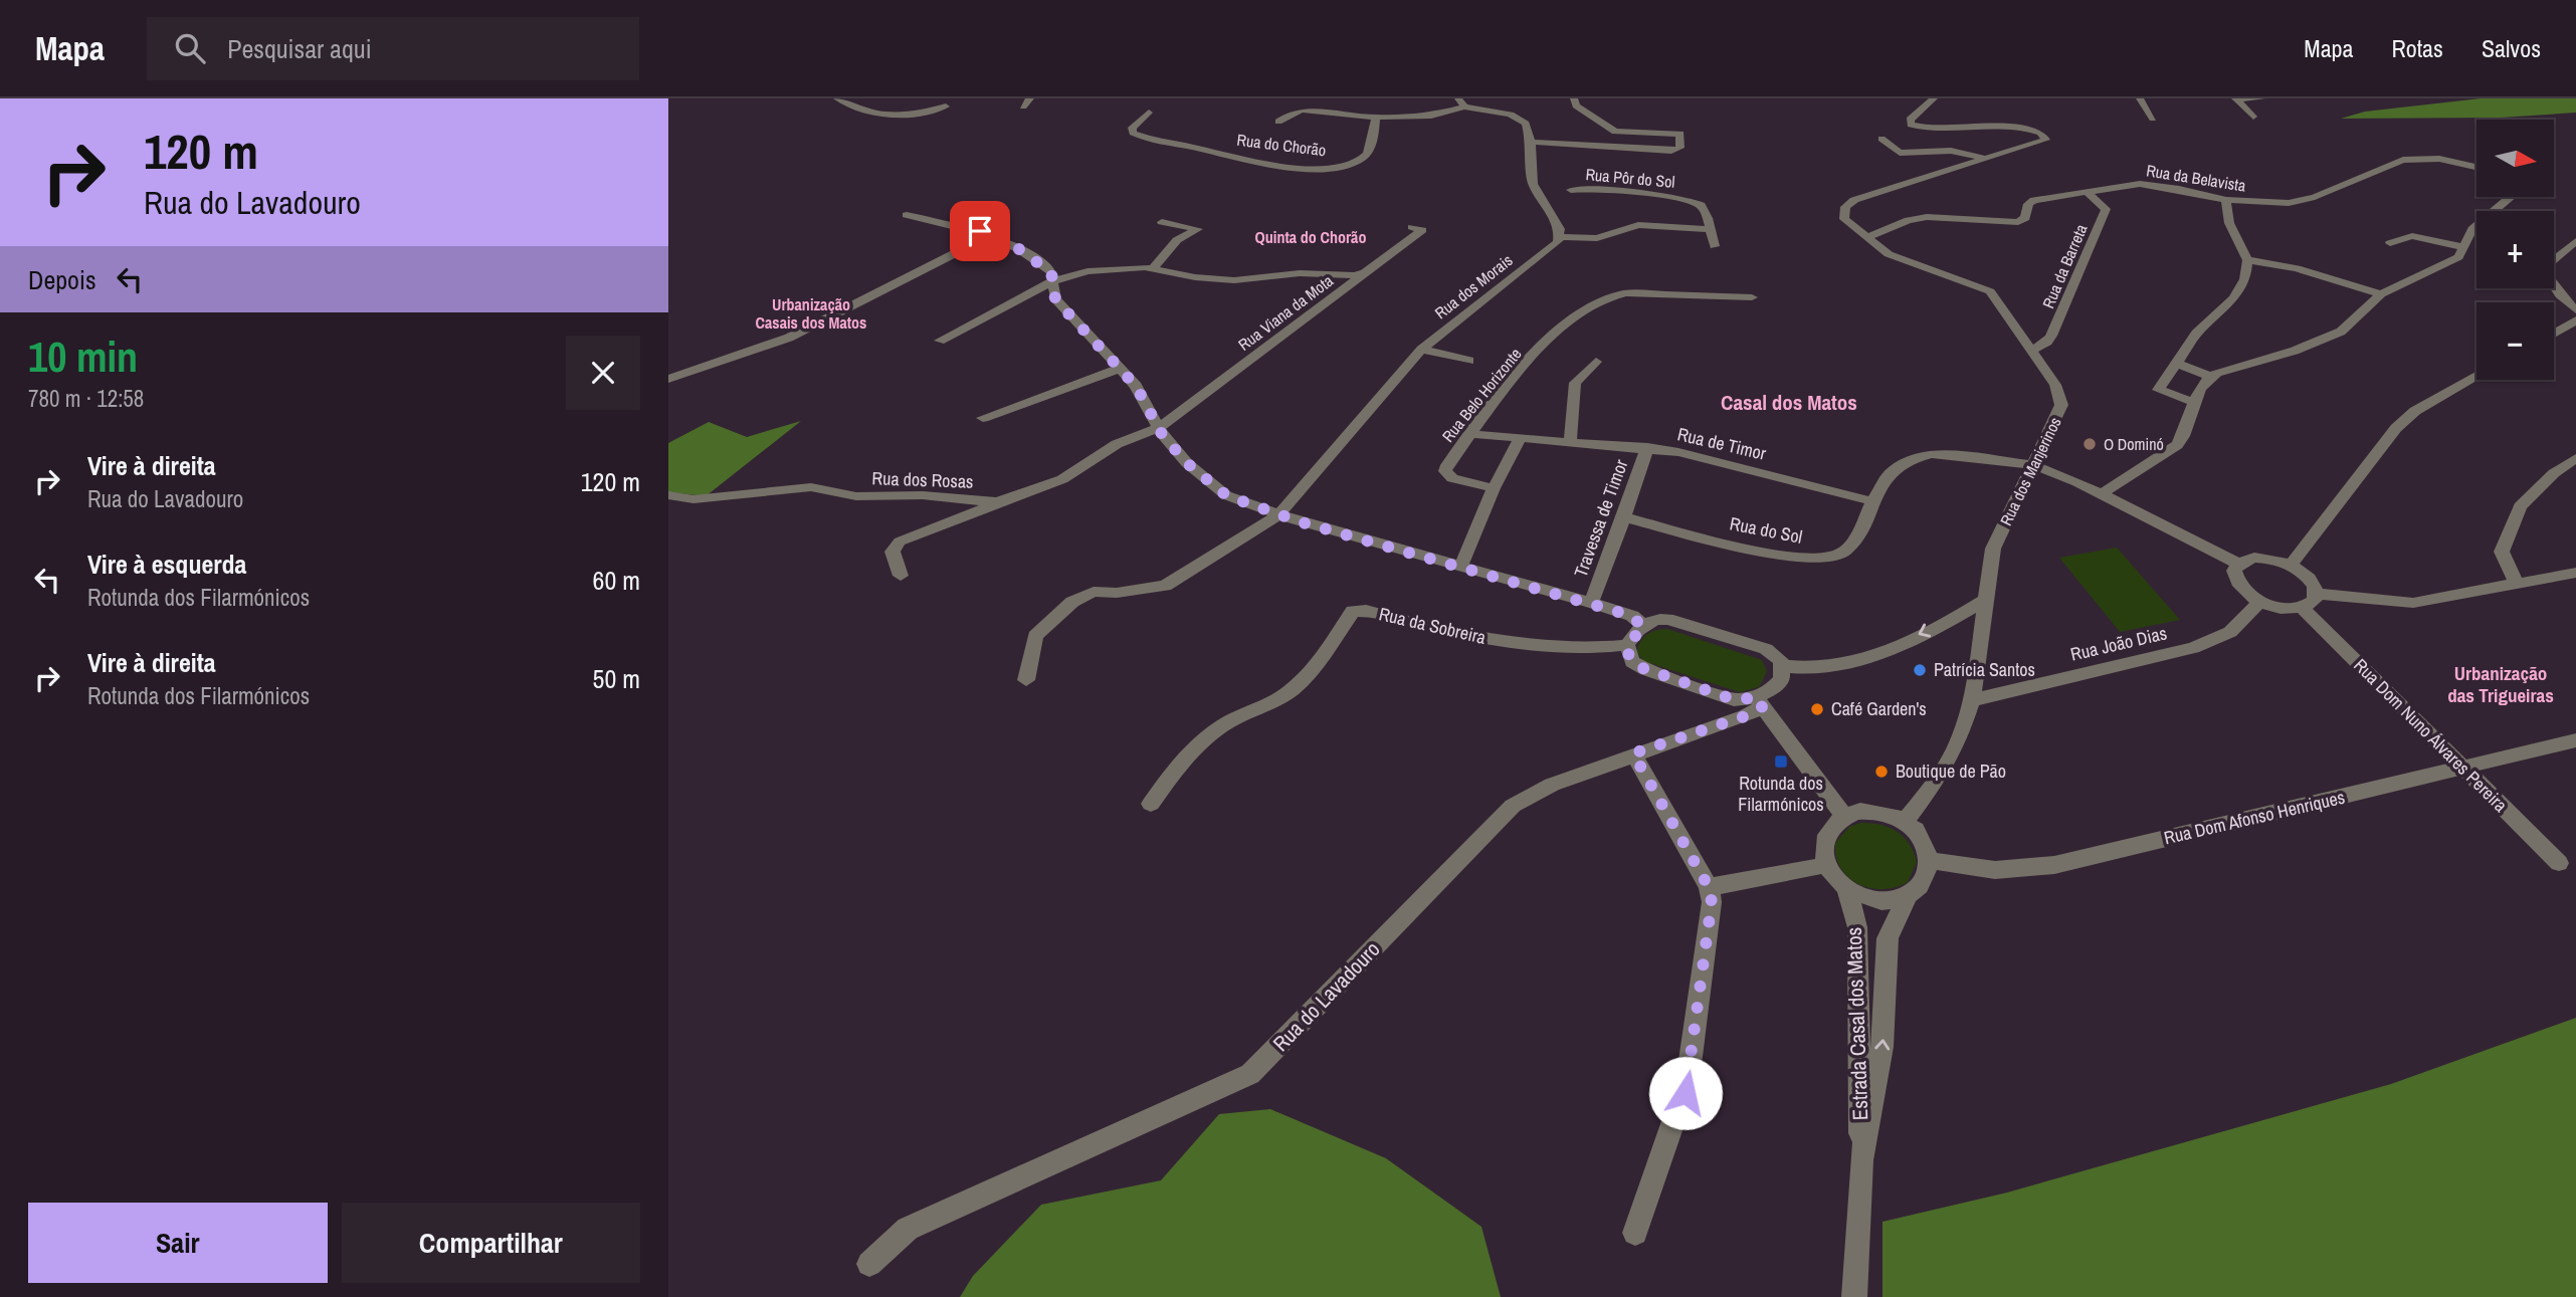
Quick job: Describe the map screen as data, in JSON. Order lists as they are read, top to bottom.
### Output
{
  "streets": {
    "street": [
      "Rua do Chorão",
      "Rua Pôr do Sol",
      "Rua da Belavista",
      "Rua da Barreta",
      "Rua dos Morais",
      "Rua Viana da Mota",
      "Rua Belo Horizonte",
      "Rua de Timor",
      "Rua dos Manjerinos",
      "Rua dos Rosas",
      "Travessa de Timor",
      "Rua do Sol",
      "Rua da Sobreira",
      "Rua João Dias",
      "Rua Dom Nuno Álvares Pereira",
      "Rua Dom Afonso Henriques",
      "Rua do Lavadouro",
      "Estrada Casal dos Matos"
    ]
  },
  "crossings": [
    ["Rua da Belavista", "Rua da Barreta"],
    ["Rua da Belavista", "Rua dos Manjerinos"],
    ["Rua da Barreta", "Rua dos Manjerinos"],
    ["Rua Viana da Mota", "Rua dos Rosas"],
    ["Rua Belo Horizonte", "Rua de Timor"],
    ["Rua de Timor", "Travessa de Timor"],
    ["Rua de Timor", "Rua do Sol"],
    ["Rua dos Manjerinos", "Rua João Dias"],
    ["Rua dos Manjerinos", "Rua Dom Afonso Henriques"],
    ["Rua dos Manjerinos", "Estrada Casal dos Matos"],
    ["Travessa de Timor", "Rua do Sol"],
    ["Rua Dom Nuno Álvares Pereira", "Rua Dom Afonso Henriques"],
    ["Rua Dom Afonso Henriques", "Estrada Casal dos Matos"]
  ],
  "districts": [
    "Quinta do Chorão",
    "Urbanização Casais dos Matos",
    "Casal dos Matos",
    "Urbanização das Trigueiras"
  ],
  "places": {
    "other": [
      "O Dominó",
      "Patrícia Santos",
      "Café Garden's",
      "Boutique de Pão"
    ],
    "transit": ["Rotunda dos Filarmónicos"]
  },
  "north": "right",
  "page": {
    "header": "Mapa",
    "search": "Pesquisar aqui",
    "nav": ["Mapa", "Rotas", "Salvos"],
    "turn": ["120 m", "Rua do Lavadouro"],
    "map_buttons": ["+", "−"],
    "then": "Depois",
    "heading": ["10 min", "780 m · 12:58"],
    "list": [
      {
        "name": "Vire à direita",
        "note": "Rua do Lavadouro",
        "value": "120 m"
      },
      {
        "name": "Vire à esquerda",
        "note": "Rotunda dos Filarmónicos",
        "value": "60 m"
      },
      {
        "name": "Vire à direita",
        "note": "Rotunda dos Filarmónicos",
        "value": "50 m"
      }
    ],
    "buttons": ["Sair", "Compartilhar"]
  }
}
